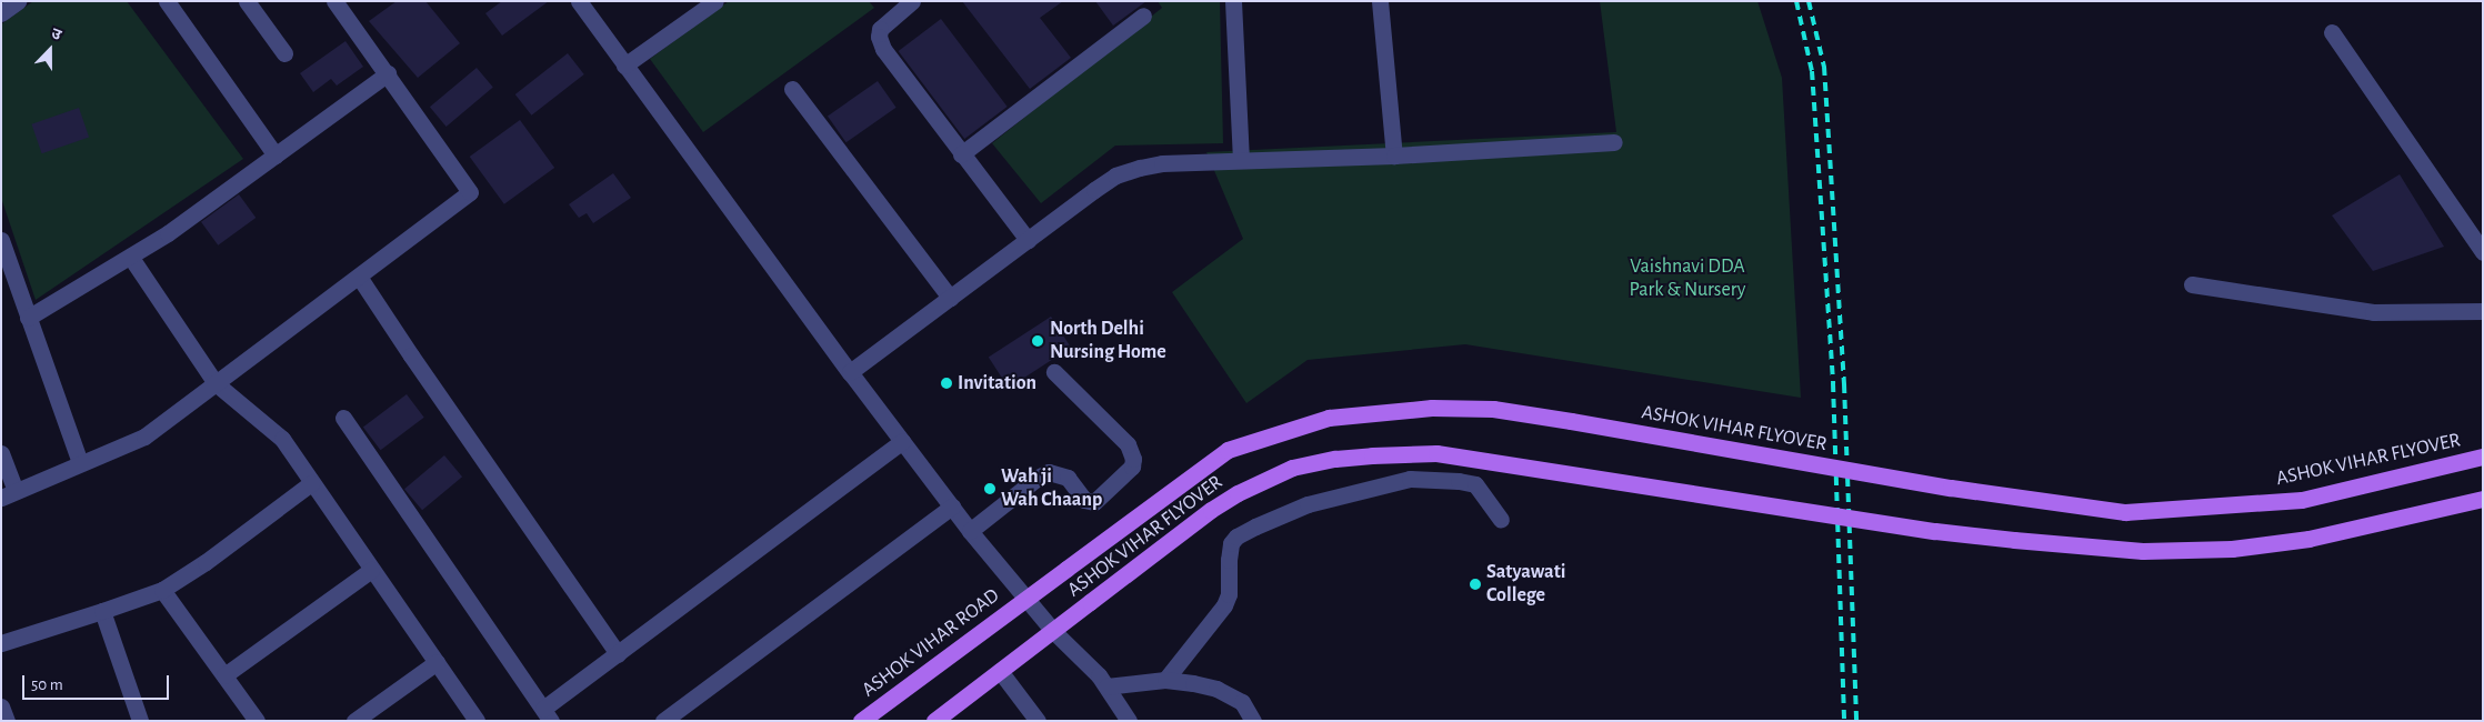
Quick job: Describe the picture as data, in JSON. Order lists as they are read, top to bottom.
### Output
{
  "streets": {
    "main road": ["ASHOK VIHAR FLYOVER", "ASHOK VIHAR ROAD"]
  },
  "crossings": [
    ["ASHOK VIHAR FLYOVER", "ASHOK VIHAR ROAD"]
  ],
  "parks": ["Vaishnavi DDA Park & Nursery"],
  "places": [
    "North Delhi Nursing Home",
    "Invitation",
    "Wah ji Wah Chaanp",
    "Satyawati College"
  ],
  "scale_bar": "50 m",
  "north": "top"
}
